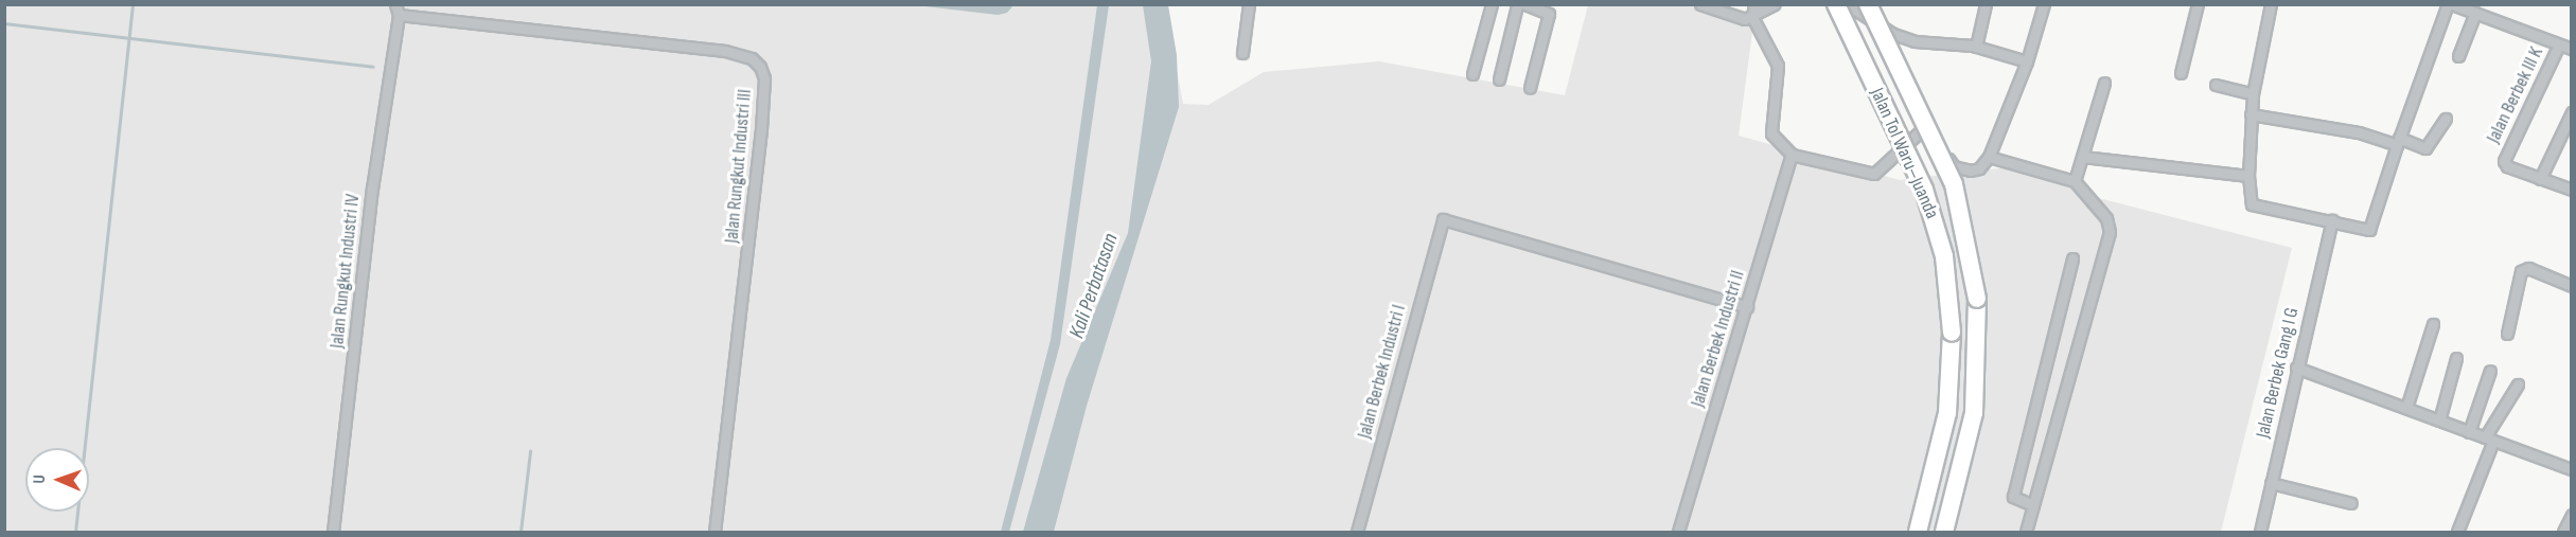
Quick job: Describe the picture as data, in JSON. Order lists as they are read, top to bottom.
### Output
{
  "streets": {
    "highway": ["Jalan Tol Waru–Juanda"],
    "street": [
      "Jalan Berbek III K",
      "Jalan Rungkut Industri III",
      "Jalan Rungkut Industri IV",
      "Jalan Berbek Industri II",
      "Jalan Berbek Industri I",
      "Jalan Berbek Gang I G"
    ]
  },
  "crossings": [
    ["Jalan Rungkut Industri III", "Jalan Rungkut Industri IV"],
    ["Jalan Berbek Industri II", "Jalan Berbek Industri I"]
  ],
  "water": ["Kali Perbatasan"],
  "north": "left"
}
